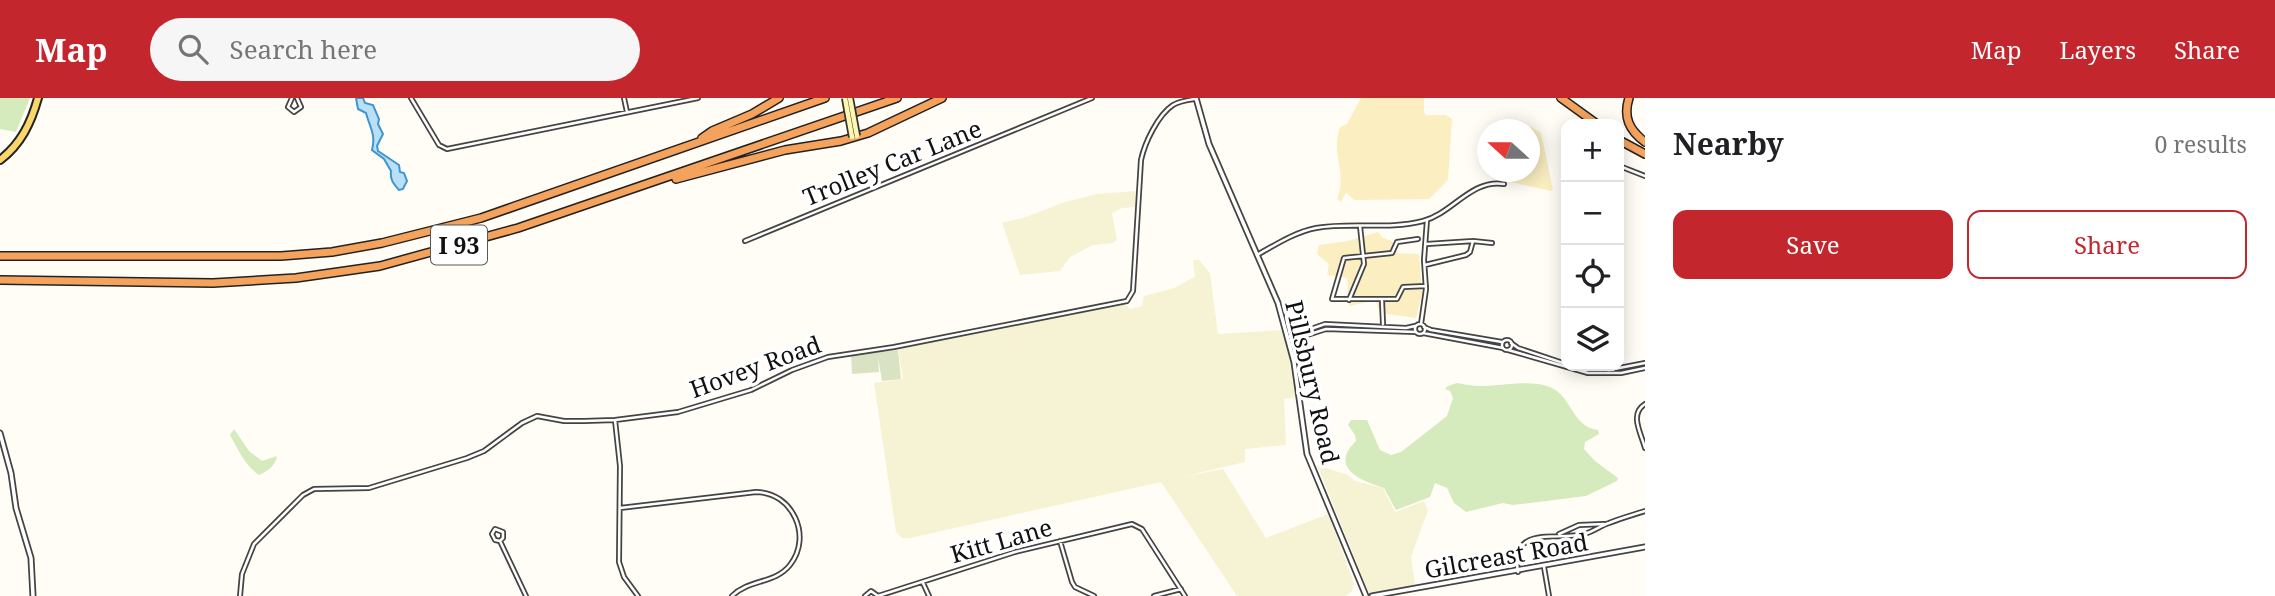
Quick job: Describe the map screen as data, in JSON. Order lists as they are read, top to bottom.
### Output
{
  "streets": {
    "highway": ["I 93"],
    "street": [
      "Trolley Car Lane",
      "Hovey Road",
      "Pillsbury Road",
      "Kitt Lane",
      "Gilcreast Road"
    ]
  },
  "crossings": [
    ["Hovey Road", "Pillsbury Road"]
  ],
  "north": "left",
  "page": {
    "header": "Map",
    "search": "Search here",
    "nav": ["Map", "Layers", "Share"],
    "heading": ["Nearby", "0 results"],
    "map_buttons": ["+", "−"],
    "buttons": ["Save", "Share"]
  }
}
